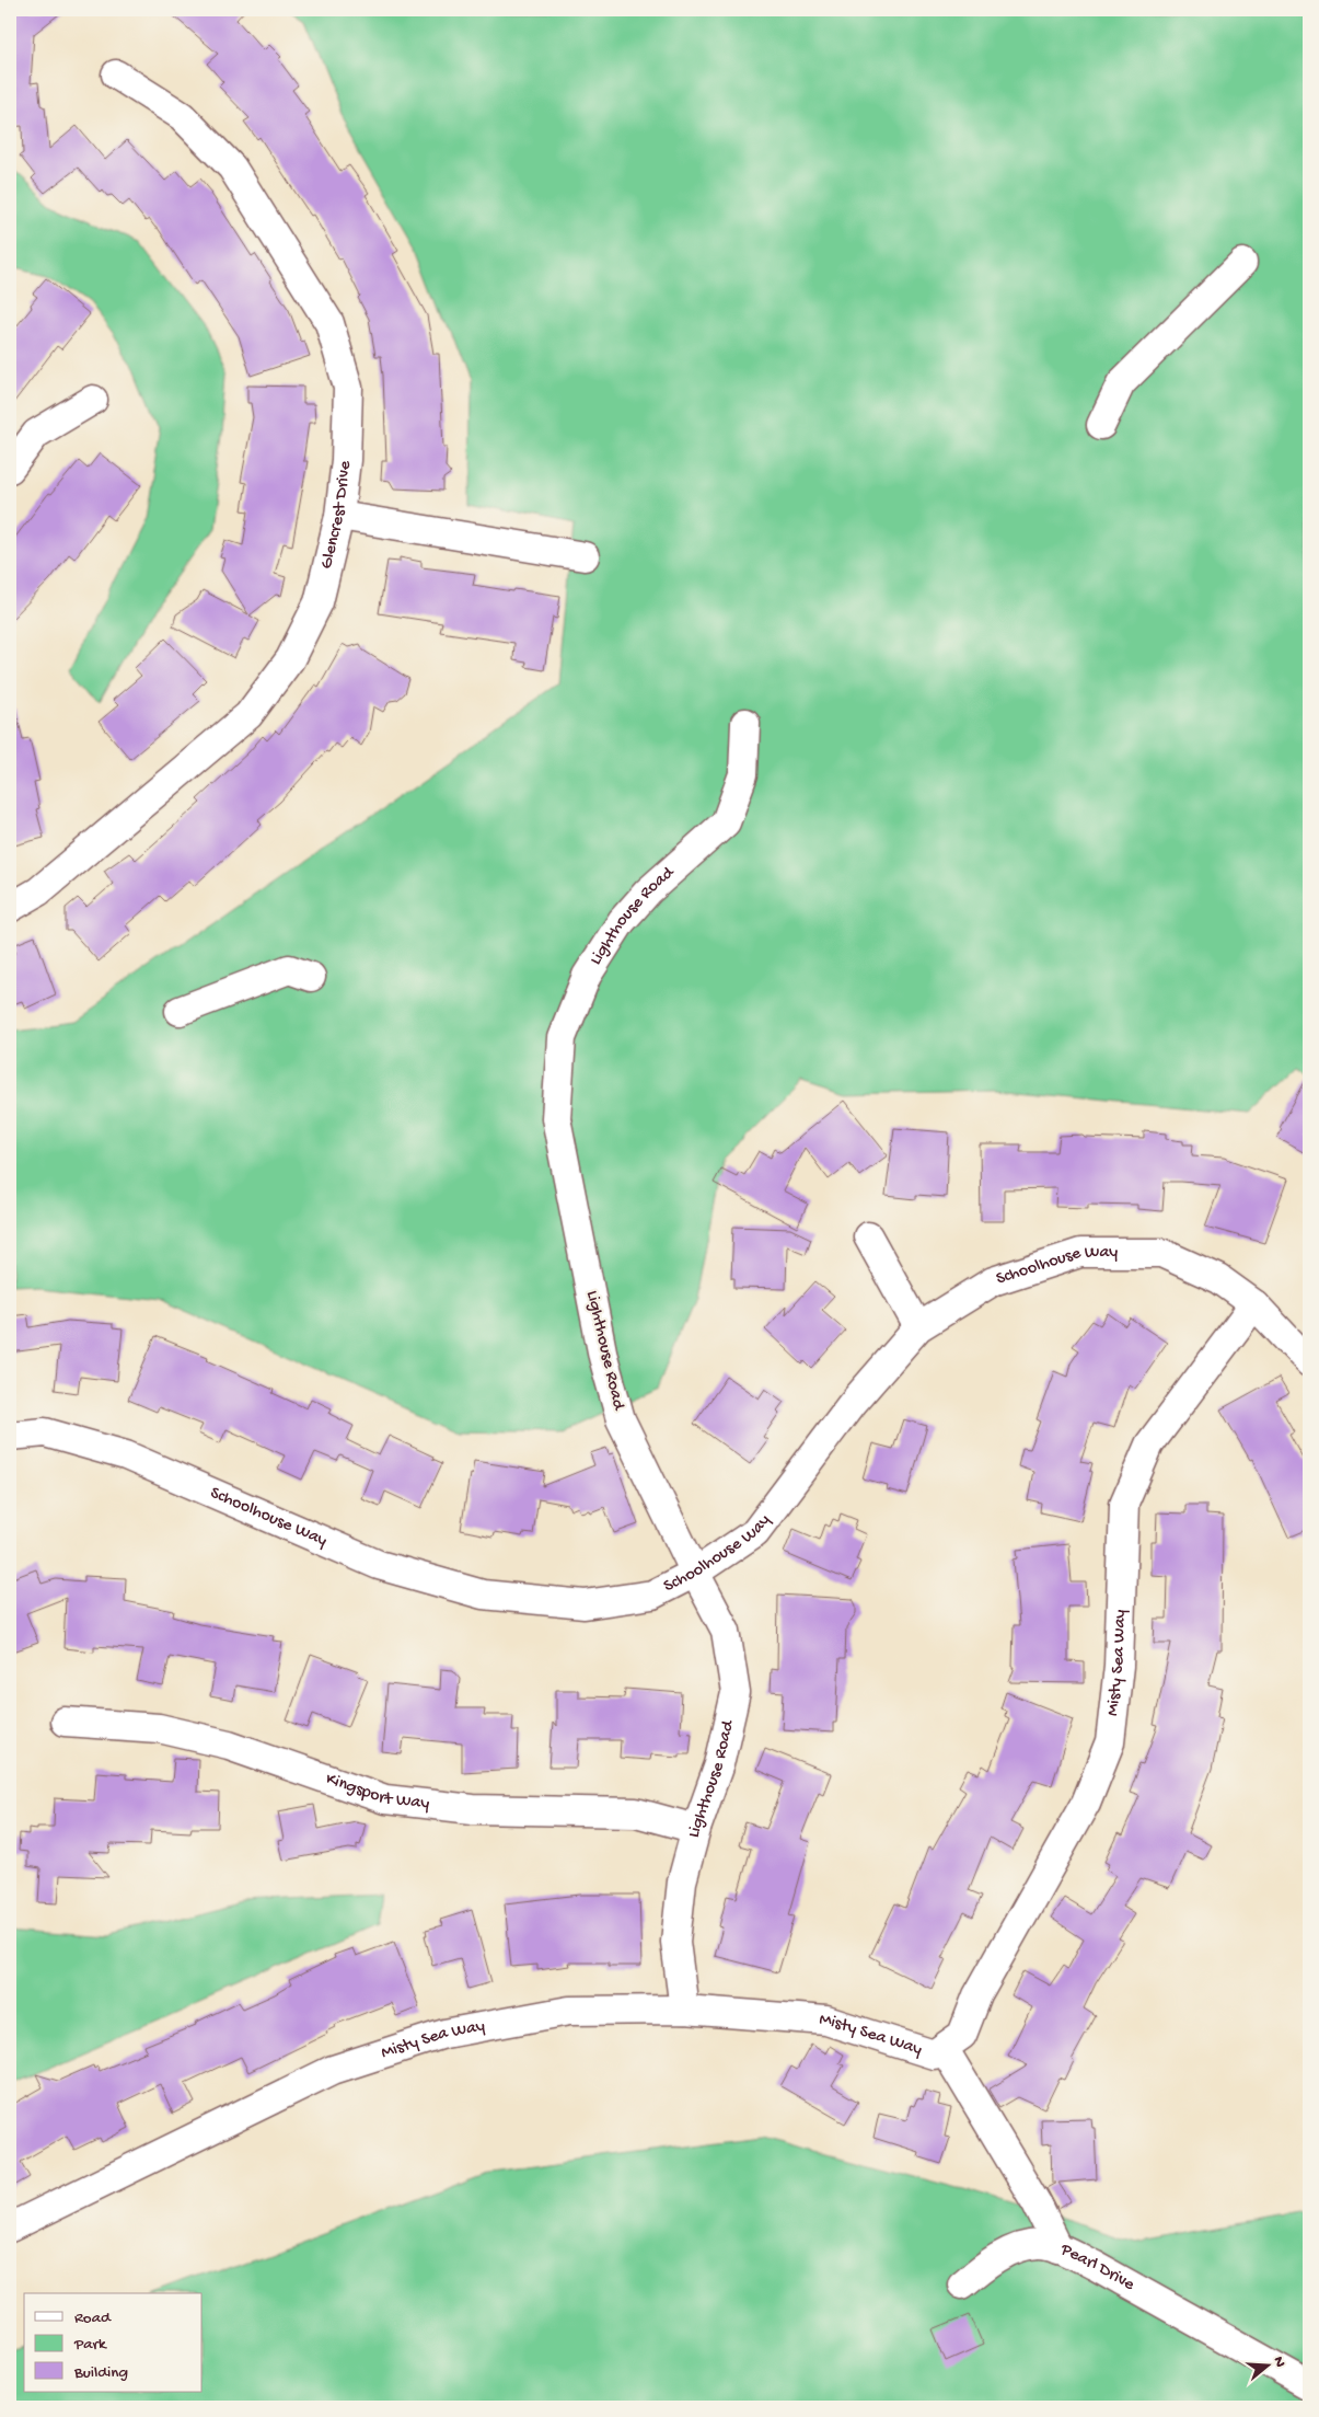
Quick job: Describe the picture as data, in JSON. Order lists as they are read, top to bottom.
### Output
{
  "streets": {
    "street": [
      "Glencrest Drive",
      "Lighthouse Road",
      "Schoolhouse Way",
      "Misty Sea Way",
      "Kingsport Way",
      "Pearl Drive"
    ]
  },
  "crossings": [
    ["Lighthouse Road", "Schoolhouse Way"],
    ["Lighthouse Road", "Misty Sea Way"],
    ["Lighthouse Road", "Kingsport Way"],
    ["Schoolhouse Way", "Misty Sea Way"],
    ["Misty Sea Way", "Pearl Drive"]
  ],
  "legend": ["Road", "Park", "Building"],
  "north": "right"
}
